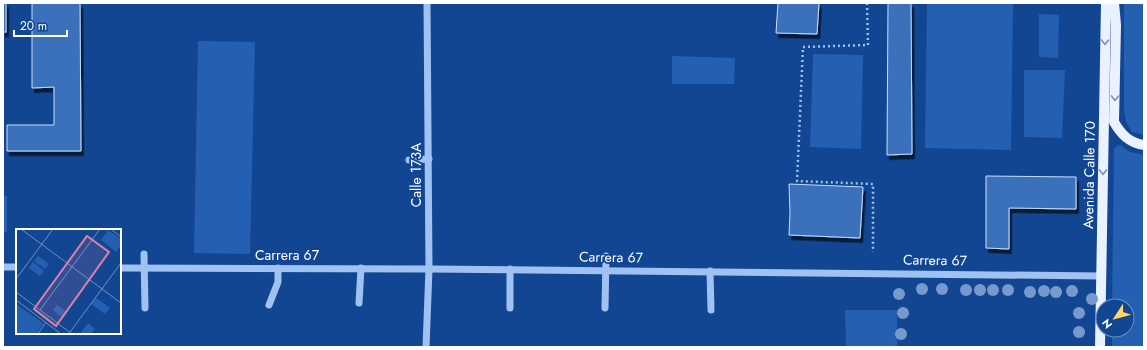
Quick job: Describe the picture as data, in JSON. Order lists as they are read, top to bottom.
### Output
{
  "streets": {
    "main road": ["Avenida Calle 170"],
    "street": ["Calle 173A", "Carrera 67"]
  },
  "crossings": [
    ["Calle 173A", "Carrera 67"],
    ["Avenida Calle 170", "Carrera 67"]
  ],
  "one_way": ["Avenida Calle 170"],
  "scale_bar": "20 m",
  "north": "bottom left"
}
